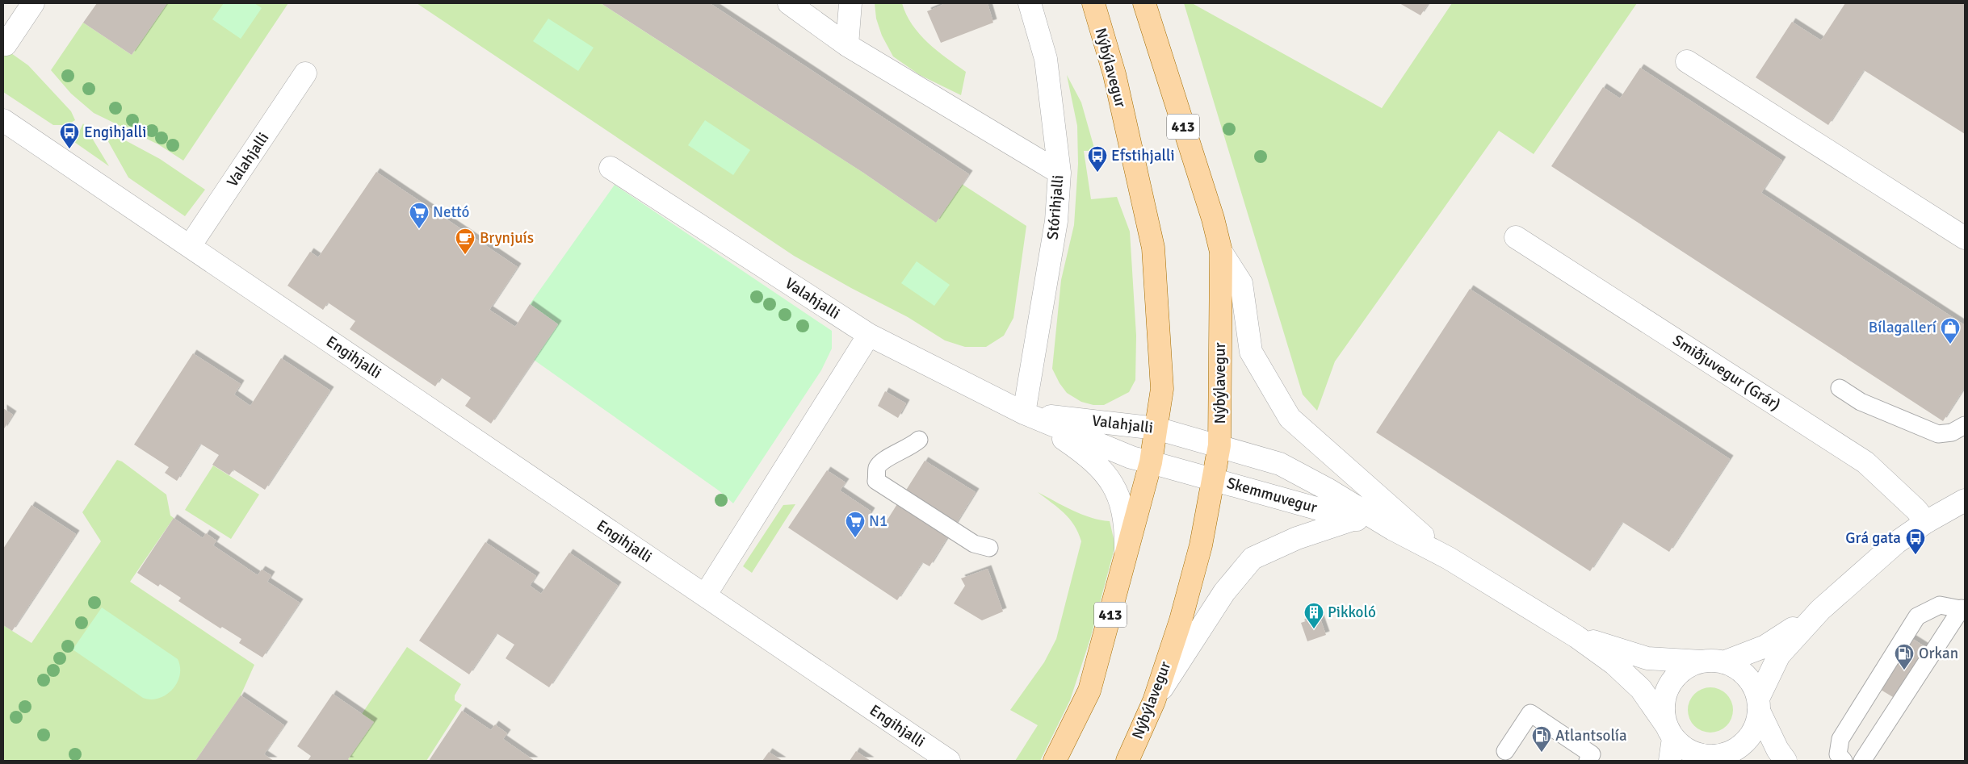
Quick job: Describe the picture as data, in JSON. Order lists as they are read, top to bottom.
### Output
{
  "streets": {
    "main road": ["Nýbýlavegur", "413"],
    "street": [
      "Valahjalli",
      "Stórihjalli",
      "Engihjalli",
      "Smiðjuvegur (Grár)",
      "Skemmuvegur"
    ]
  },
  "crossings": [
    ["Nýbýlavegur", "Valahjalli"],
    ["Nýbýlavegur", "Stórihjalli"],
    ["Nýbýlavegur", "Skemmuvegur"],
    ["Valahjalli", "Stórihjalli"],
    ["Valahjalli", "Engihjalli"],
    ["Valahjalli", "Skemmuvegur"]
  ],
  "places": {
    "bus stop": ["Engihjalli", "Efstihjalli", "Grá gata"],
    "supermarket": ["Nettó", "N1"],
    "cafe": ["Brynjuís"],
    "shop": ["Bílagallerí"],
    "building": ["Pikkoló"],
    "fuel station": ["Orkan", "Atlantsolía"]
  }
}
